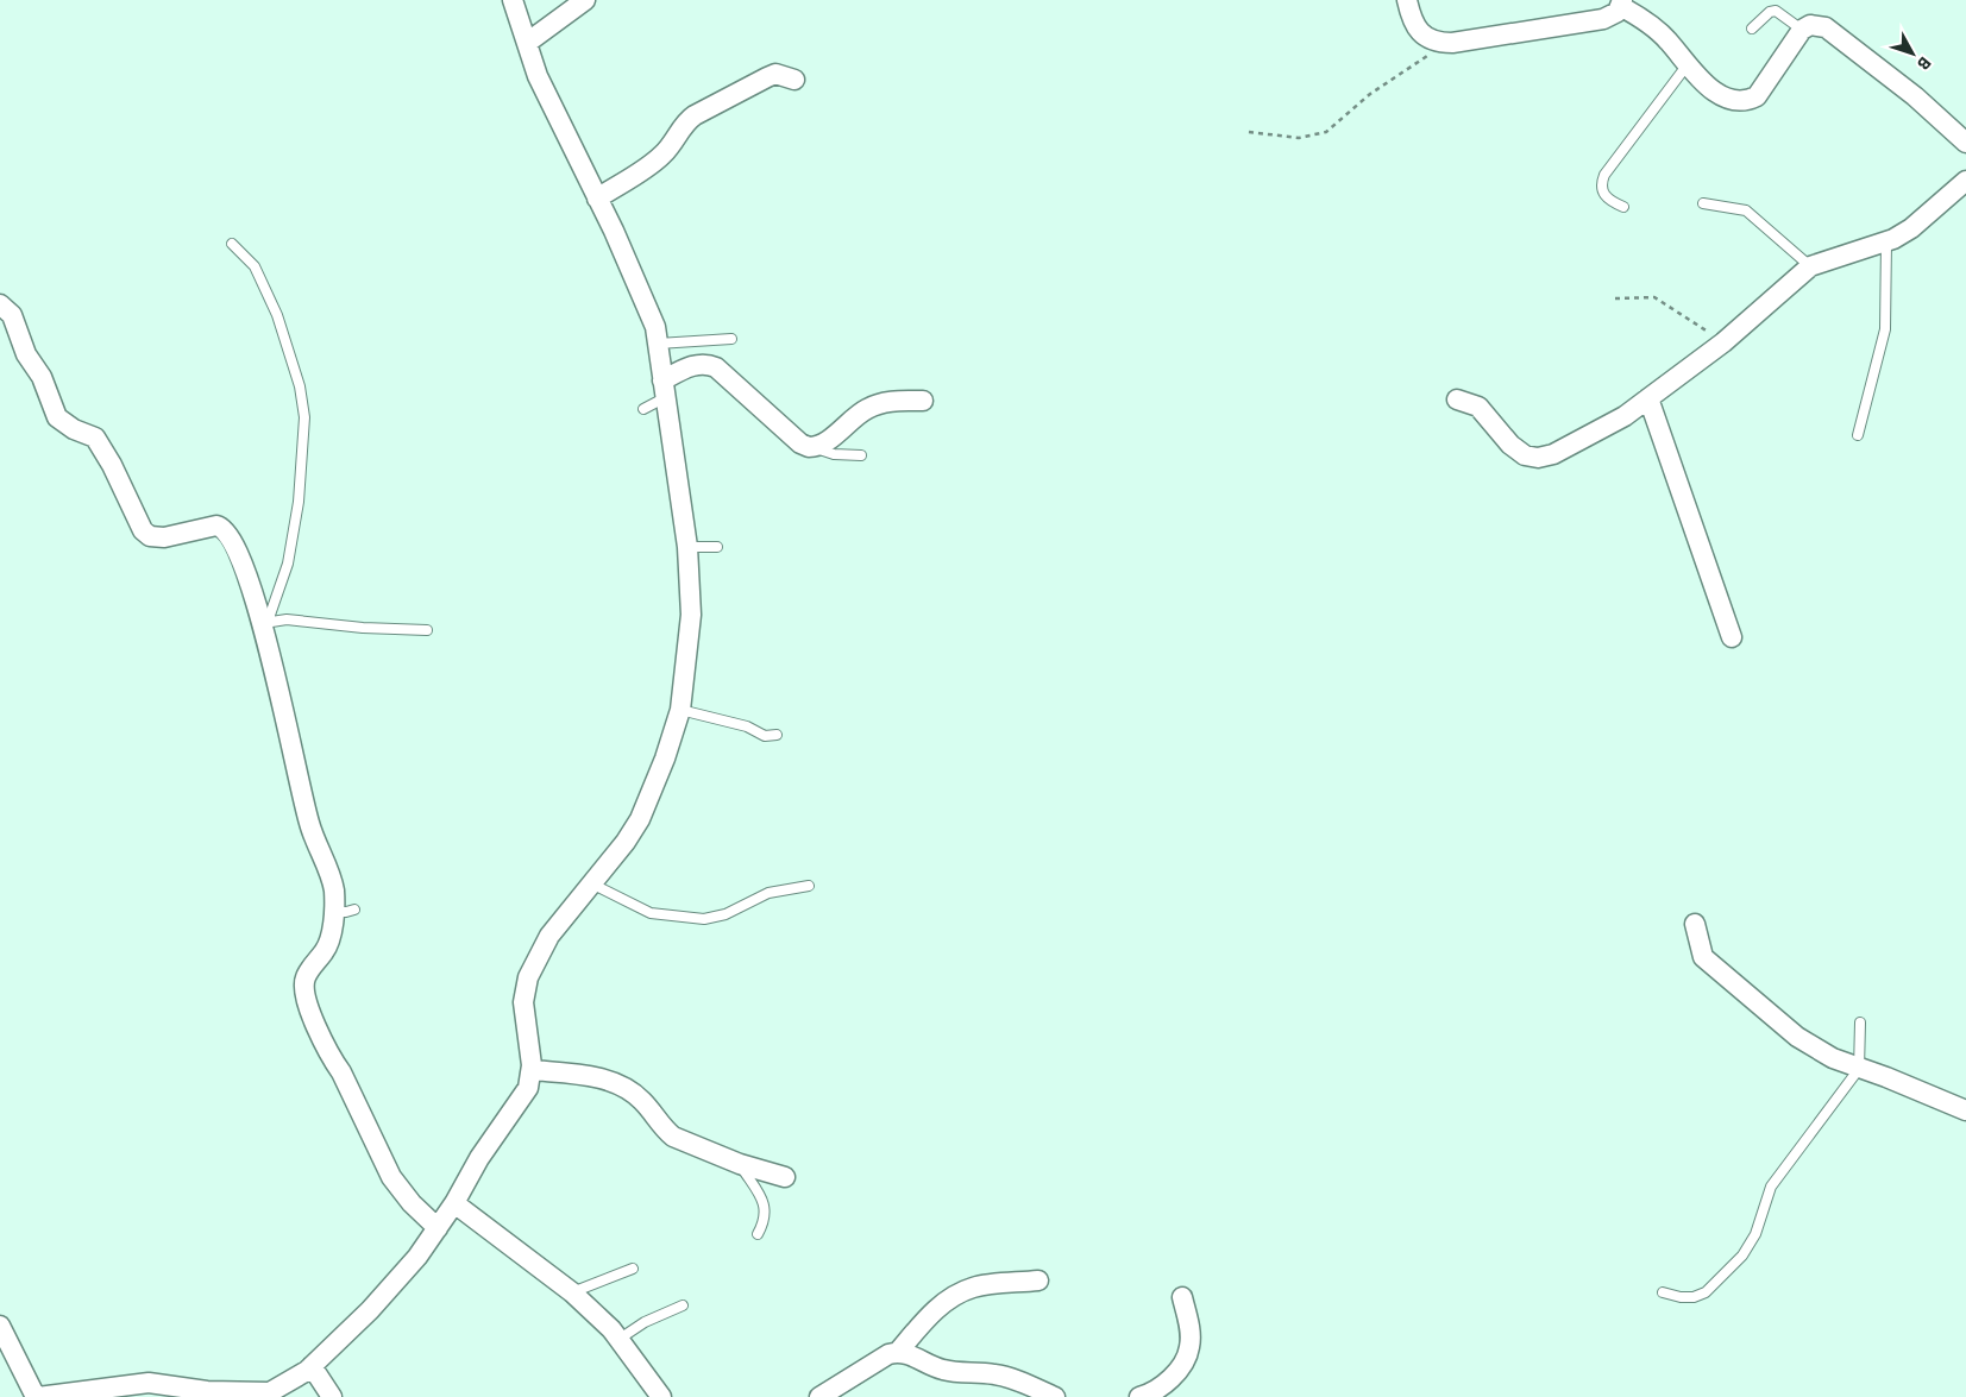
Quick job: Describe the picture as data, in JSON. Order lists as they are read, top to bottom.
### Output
{
  "north": "bottom right"
}
